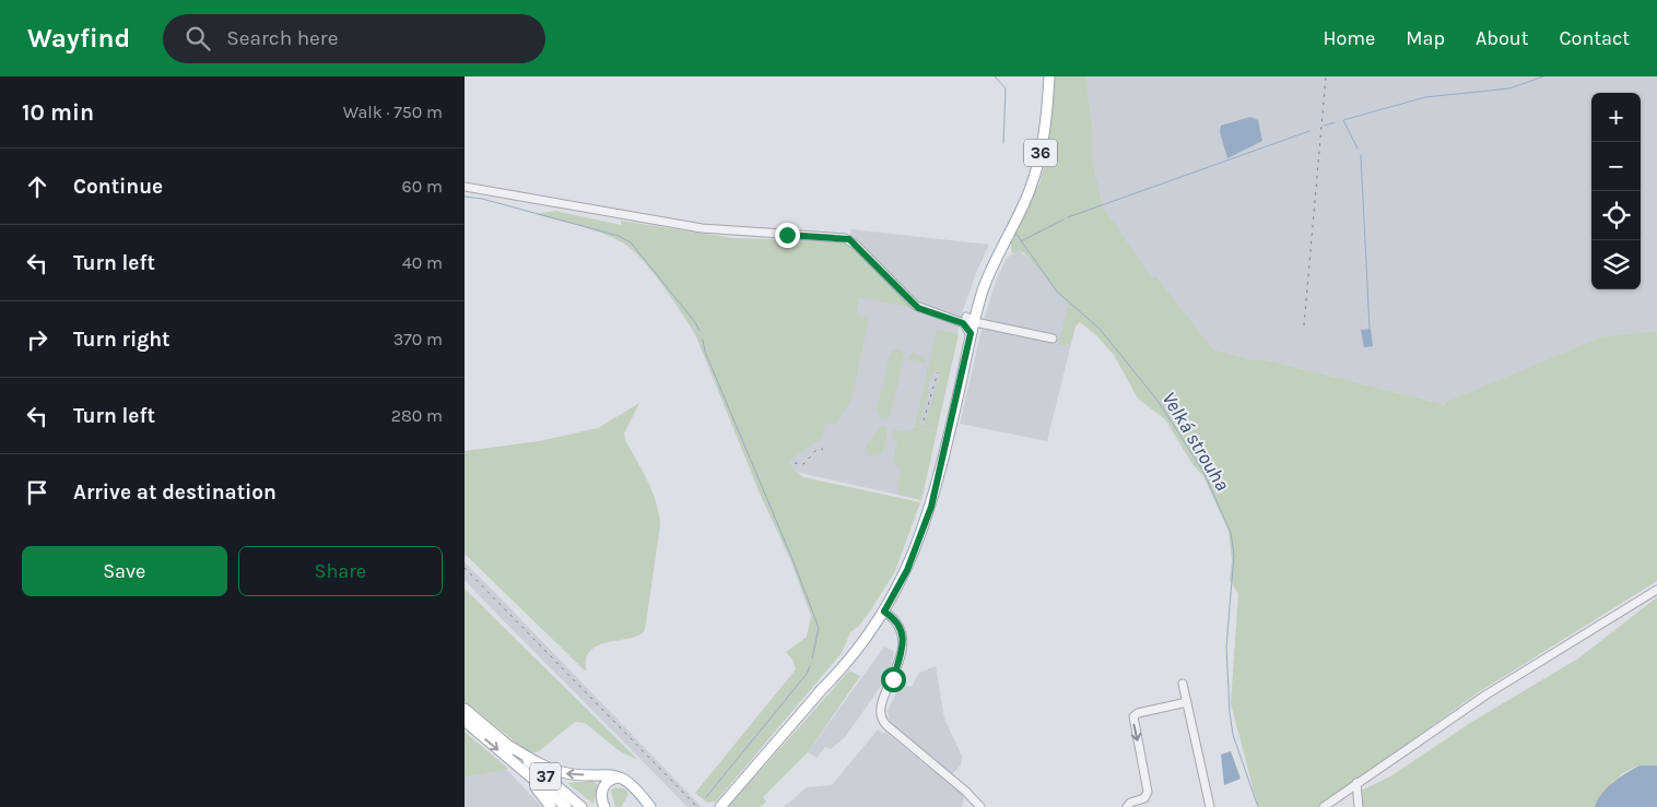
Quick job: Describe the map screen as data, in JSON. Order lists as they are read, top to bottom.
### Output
{
  "streets": {
    "main road": ["36", "37"]
  },
  "water": ["Velká strouha"],
  "page": {
    "header": "Wayfind",
    "search": "Search here",
    "nav": [
      "Home",
      "Map",
      "About",
      "Contact"
    ],
    "heading": ["10 min", "Walk · 750 m"],
    "map_buttons": ["+", "−"],
    "list": [
      ["Continue", "60 m"],
      ["Turn left", "40 m"],
      ["Turn right", "370 m"],
      ["Turn left", "280 m"],
      "Arrive at destination"
    ],
    "buttons": ["Save", "Share"]
  }
}
